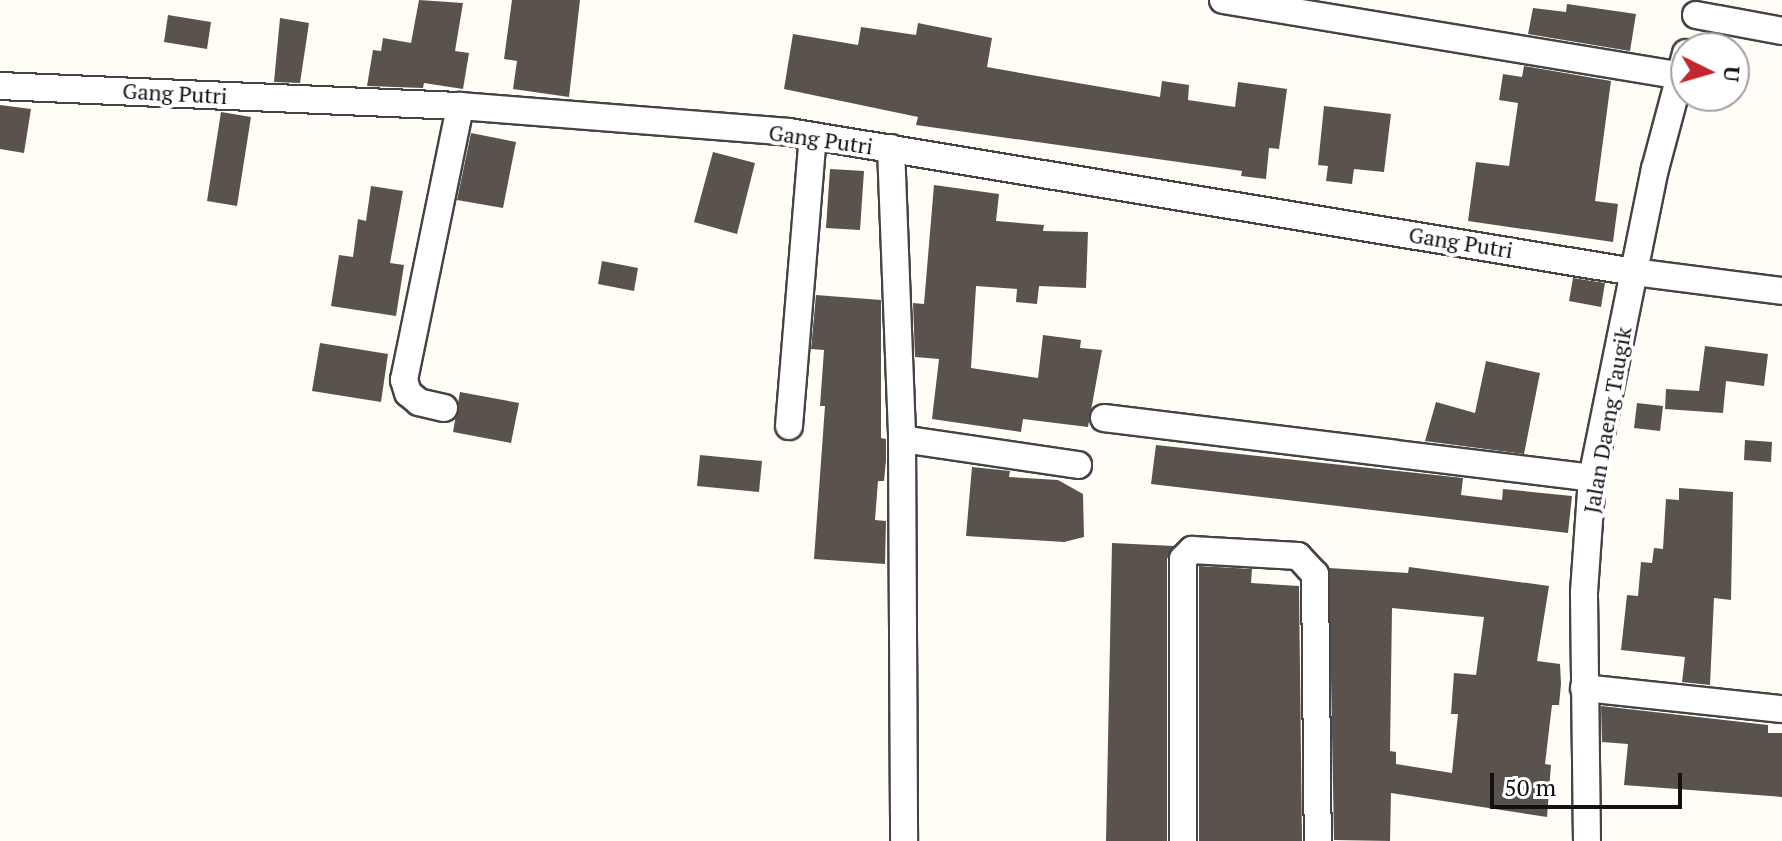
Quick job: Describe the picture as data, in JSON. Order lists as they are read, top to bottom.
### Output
{
  "streets": {
    "street": ["Gang Putri", "Jalan Daeng Taugik"]
  },
  "crossings": [
    ["Gang Putri", "Jalan Daeng Taugik"]
  ],
  "scale_bar": "50 m",
  "north": "right"
}
